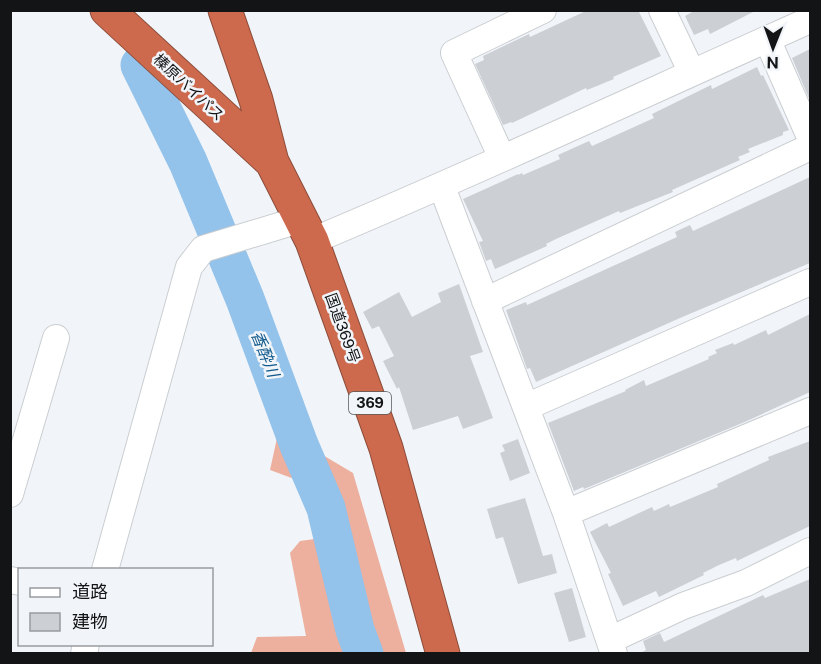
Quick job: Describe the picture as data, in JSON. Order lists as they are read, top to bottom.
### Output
{
  "streets": {
    "highway": ["榛原バイパス", "国道369号", "369"]
  },
  "crossings": [
    ["榛原バイパス", "国道369号"]
  ],
  "water": ["香酔川"],
  "legend": ["道路", "建物"],
  "north": "bottom"
}
